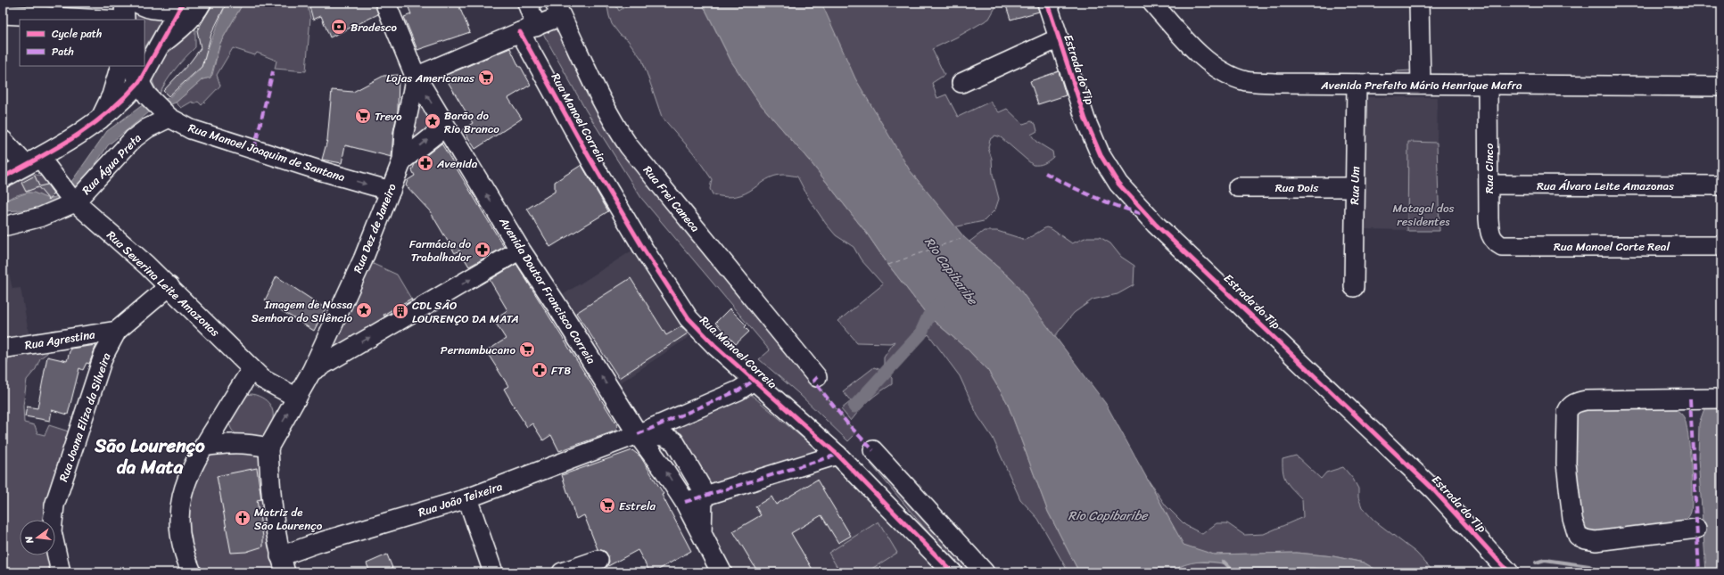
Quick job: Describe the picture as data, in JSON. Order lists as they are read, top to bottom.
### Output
{
  "streets": {
    "main road": ["Avenida Doutor Francisco Correia"],
    "street": [
      "Estrada do Tip",
      "Avenida Prefeito Mário Henrique Mafra",
      "Rua Manoel Correia",
      "Rua Manoel Joaquim de Santana",
      "Rua Água Preta",
      "Rua Cinco",
      "Rua Um",
      "Rua Álvaro Leite Amazonas",
      "Rua Dois",
      "Rua Frei Caneca",
      "Rua Dez de Janeiro",
      "Rua Manoel Corte Real",
      "Rua Severina Leite Amazonas",
      "Rua Agrestina",
      "Rua Joana Eliza da Silveira",
      "Rua João Teixeira"
    ]
  },
  "crossings": [
    ["Avenida Prefeito Mário Henrique Mafra", "Rua Cinco"],
    ["Avenida Prefeito Mário Henrique Mafra", "Rua Um"],
    ["Rua Manoel Correia", "Rua João Teixeira"],
    ["Rua Manoel Joaquim de Santana", "Rua Água Preta"],
    ["Rua Manoel Joaquim de Santana", "Rua Dez de Janeiro"],
    ["Rua Água Preta", "Rua Severina Leite Amazonas"],
    ["Rua Cinco", "Rua Álvaro Leite Amazonas"],
    ["Rua Cinco", "Rua Manoel Corte Real"],
    ["Rua Um", "Rua Dois"],
    ["Rua Dez de Janeiro", "Rua Severina Leite Amazonas"],
    ["Rua Dez de Janeiro", "Avenida Doutor Francisco Correia"],
    ["Rua Severina Leite Amazonas", "Rua Joana Eliza da Silveira"],
    ["Avenida Doutor Francisco Correia", "Rua João Teixeira"],
    ["Rua Agrestina", "Rua Joana Eliza da Silveira"]
  ],
  "one_way": ["Rua Manoel Joaquim de Santana", "Avenida Doutor Francisco Correia"],
  "districts": ["São Lourenço da Mata"],
  "water": ["Rio Capibaribe"],
  "parks": ["Matagal dos residentes"],
  "places": {
    "bank": ["Bradesco"],
    "supermarket": [
      "Lojas Americanas",
      "Trevo",
      "Pernambucano",
      "Estrela"
    ],
    "place": ["Barão do Rio Branco", "Imagem de Nossa Senhora do Silêncio"],
    "pharmacy": ["Avenida", "Farmácia do Trabalhador", "FTB"],
    "building": ["CDL SÃO LOURENÇO DA MATA"],
    "church": ["Matriz de São Lourenço"]
  },
  "legend": ["Cycle path", "Path"],
  "north": "left"
}
